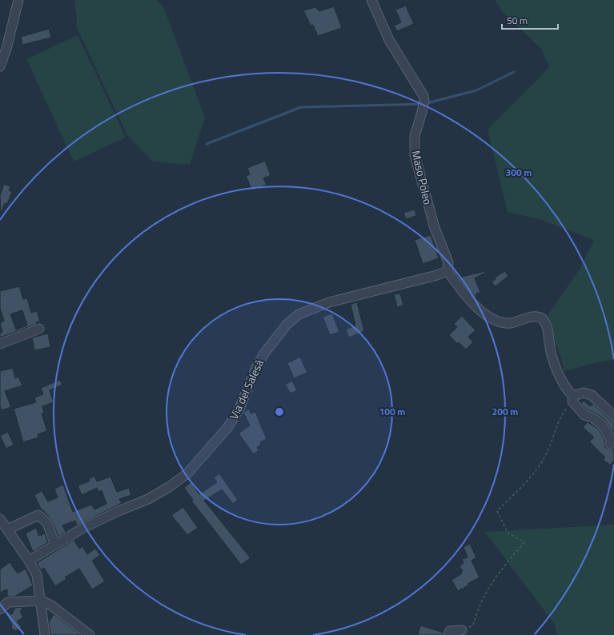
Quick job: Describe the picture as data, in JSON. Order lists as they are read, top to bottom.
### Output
{
  "streets": {
    "street": ["Maso Poleo", "Via del Salesà"]
  },
  "crossings": [
    ["Maso Poleo", "Via del Salesà"]
  ],
  "scale_bar": "50 m",
  "rings": ["300 m", "100 m", "200 m"]
}
